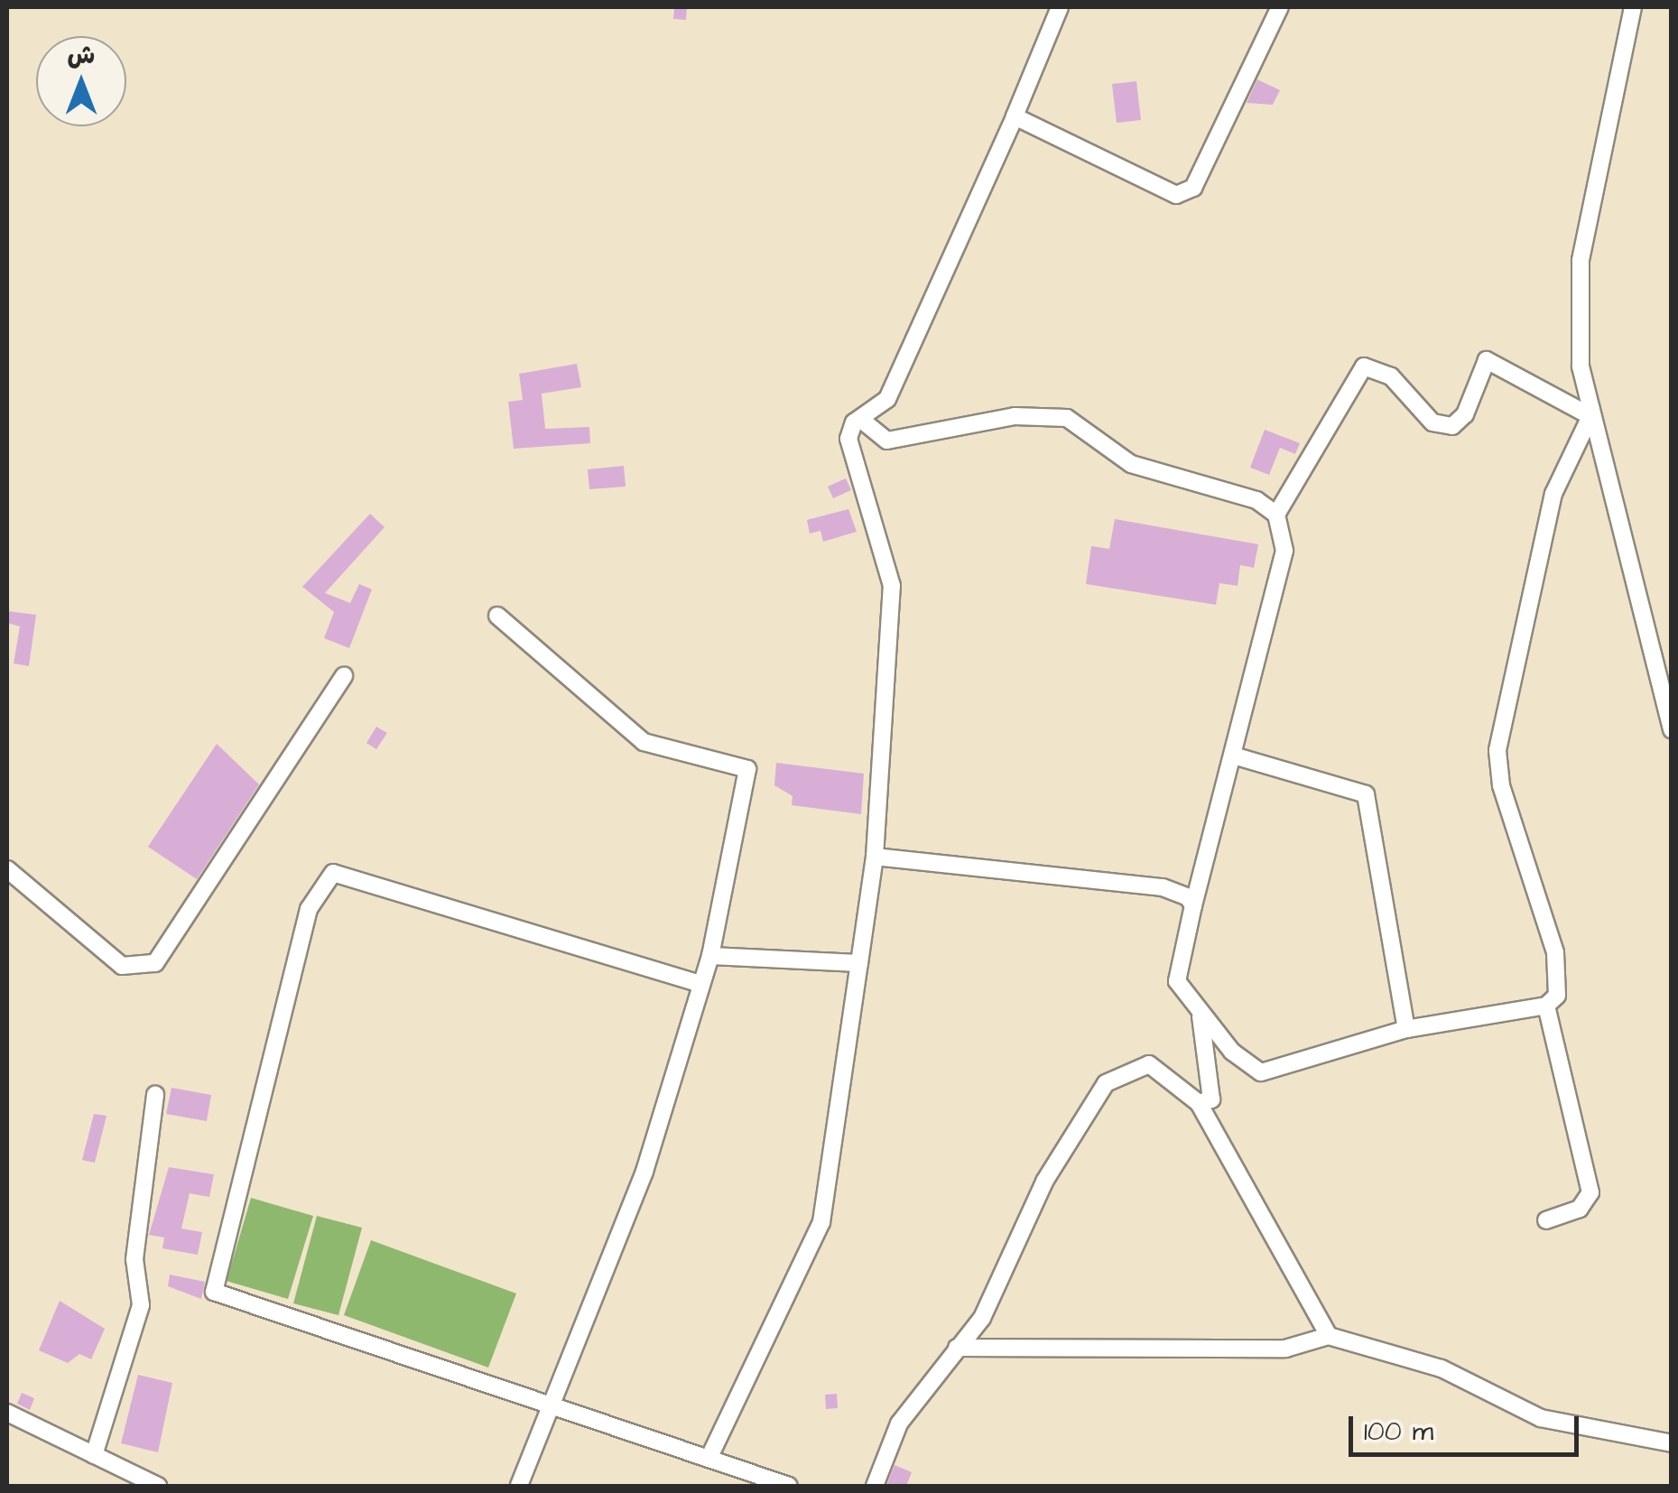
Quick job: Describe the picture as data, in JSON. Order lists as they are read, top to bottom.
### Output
{
  "scale_bar": "100 m",
  "north": "top"
}
